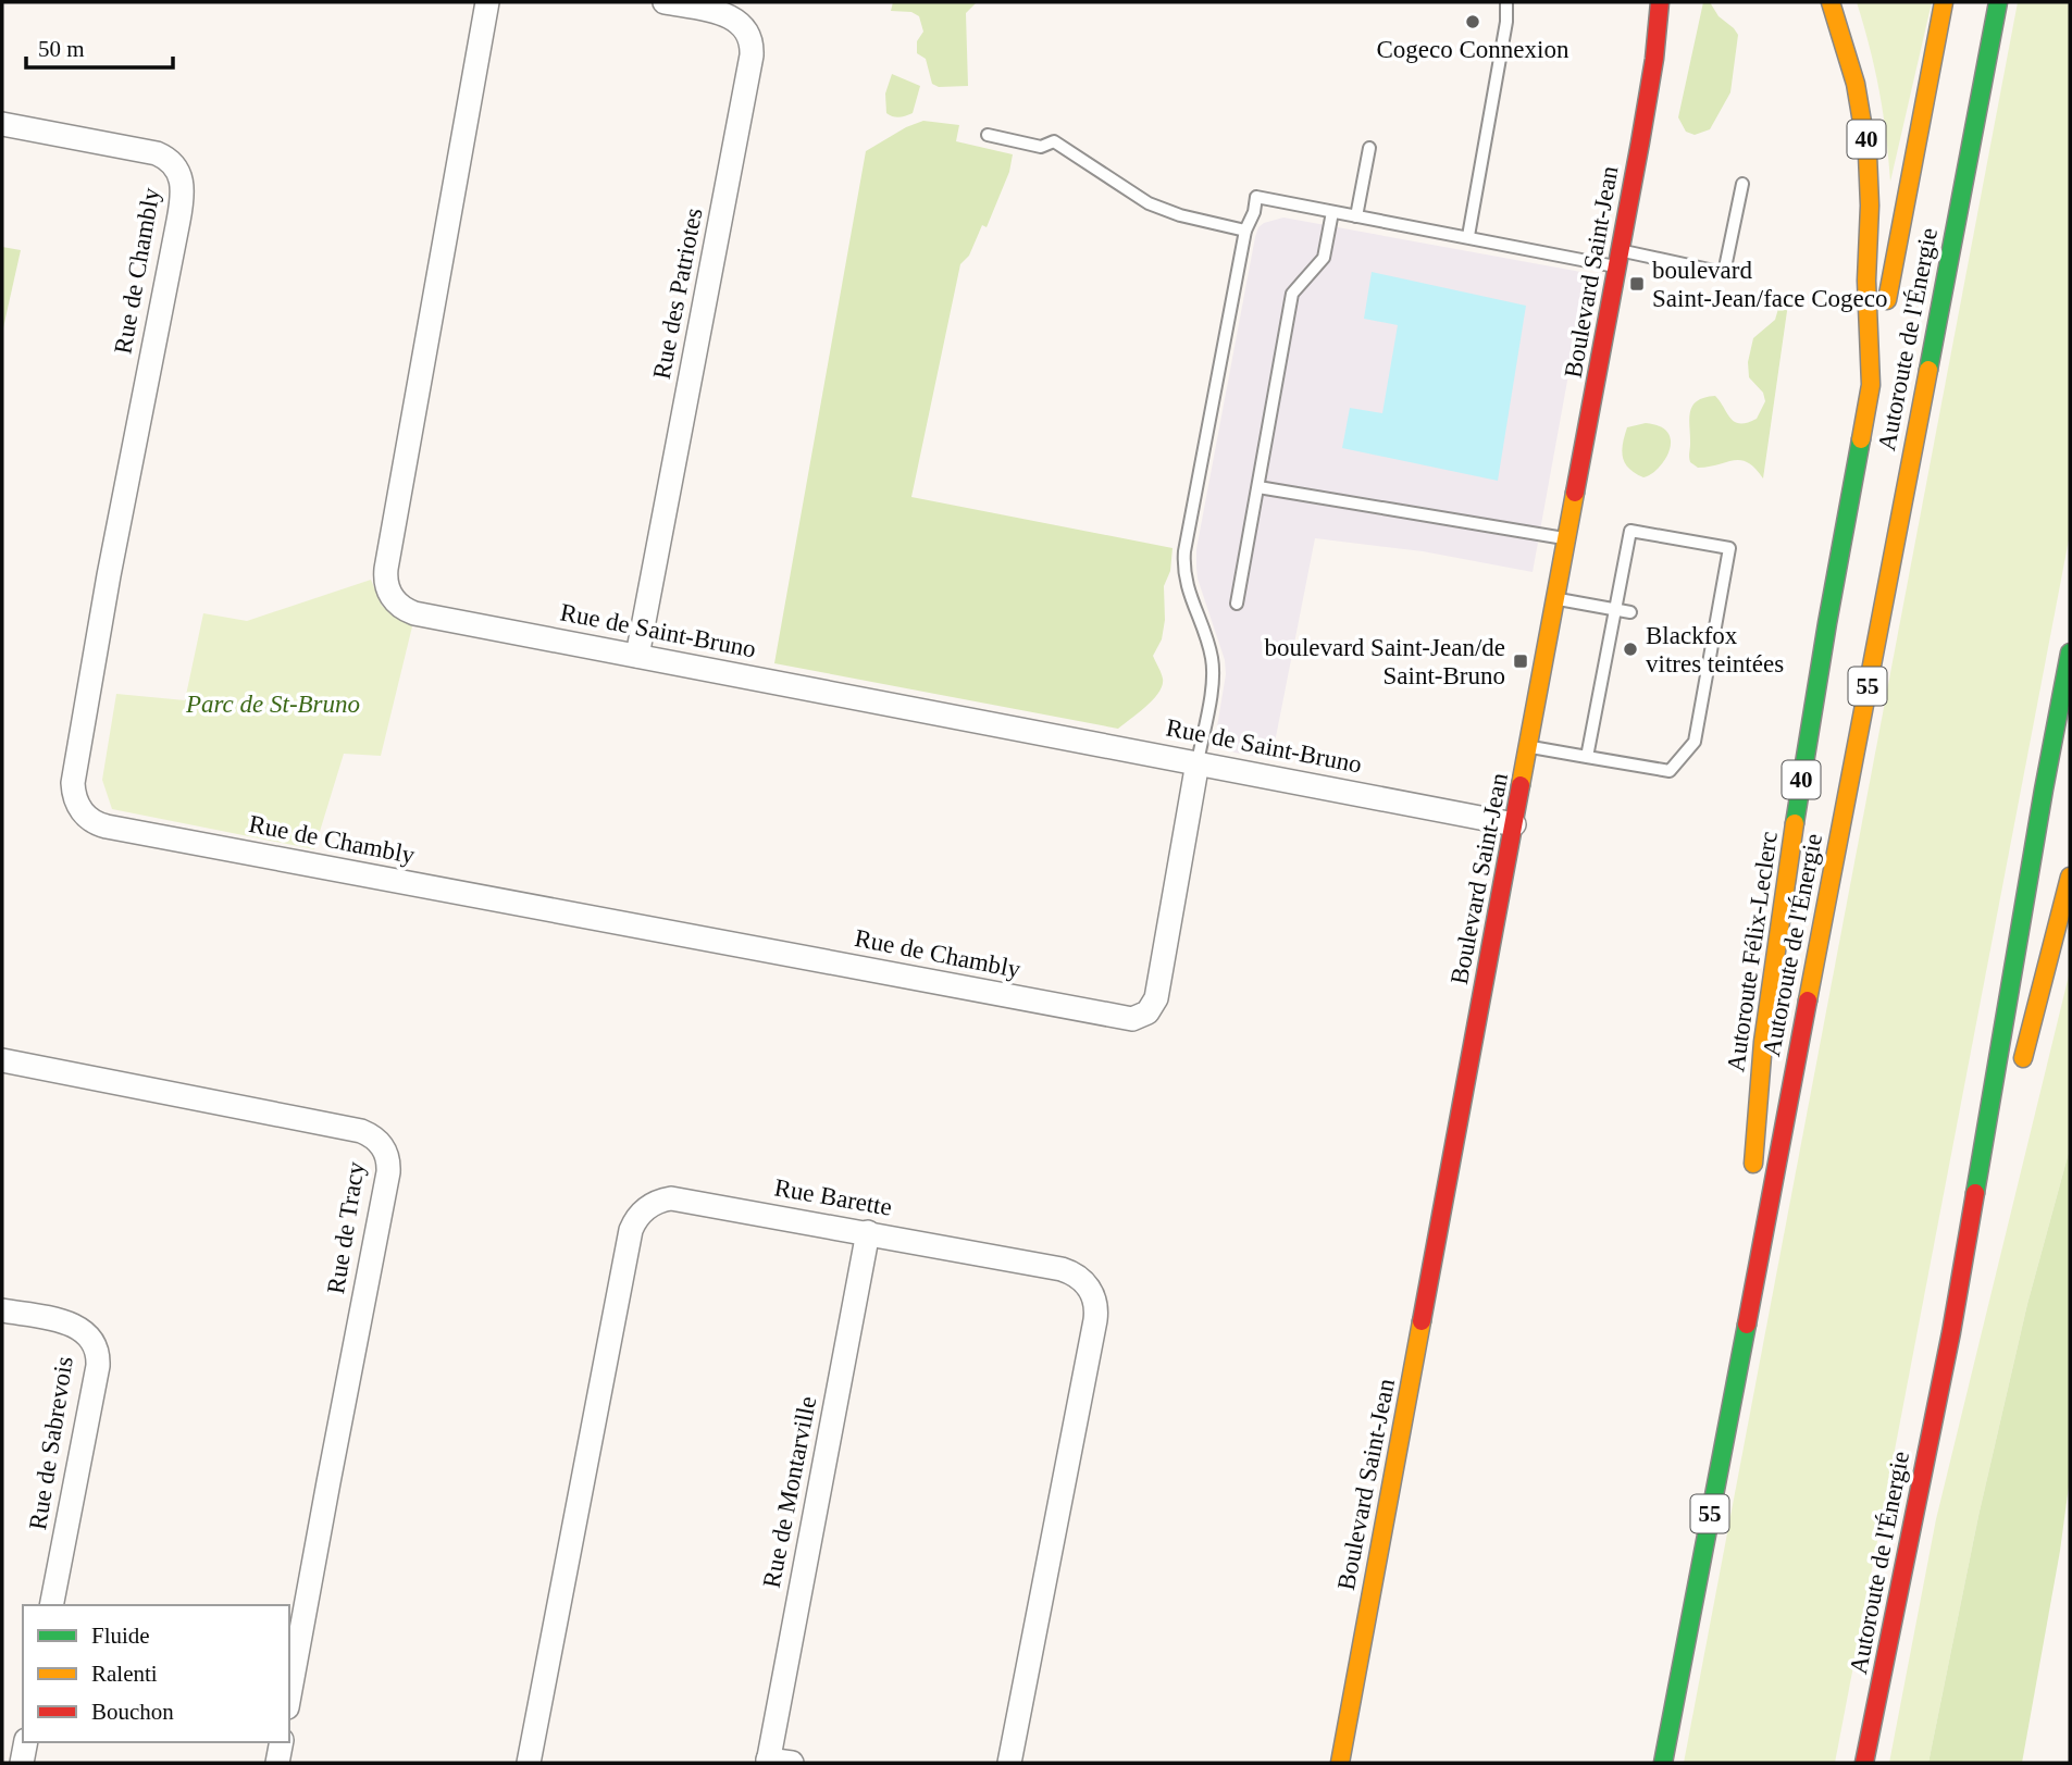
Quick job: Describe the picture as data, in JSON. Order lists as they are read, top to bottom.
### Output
{
  "streets": {
    "main road": [
      "40",
      "Boulevard Saint-Jean",
      "Autoroute de l'Énergie",
      "55",
      "Autoroute Félix-Leclerc"
    ],
    "street": [
      "Rue de Chambly",
      "Rue des Patriotes",
      "Rue de Saint-Bruno",
      "Rue Barette",
      "Rue de Tracy",
      "Rue de Sabrevois",
      "Rue de Montarville"
    ]
  },
  "crossings": [
    ["Rue de Chambly", "Rue de Saint-Bruno"],
    ["Boulevard Saint-Jean", "Rue de Saint-Bruno"],
    ["Rue des Patriotes", "Rue de Saint-Bruno"],
    ["Rue Barette", "Rue de Montarville"]
  ],
  "parks": ["Parc de St-Bruno"],
  "places": {
    "other": ["Cogeco Connexion", "Blackfox vitres teintées"],
    "transit": ["boulevard Saint-Jean/face Cogeco", "boulevard Saint-Jean/de Saint-Bruno"]
  },
  "legend": ["Fluide", "Ralenti", "Bouchon"],
  "scale_bar": "50 m"
}
